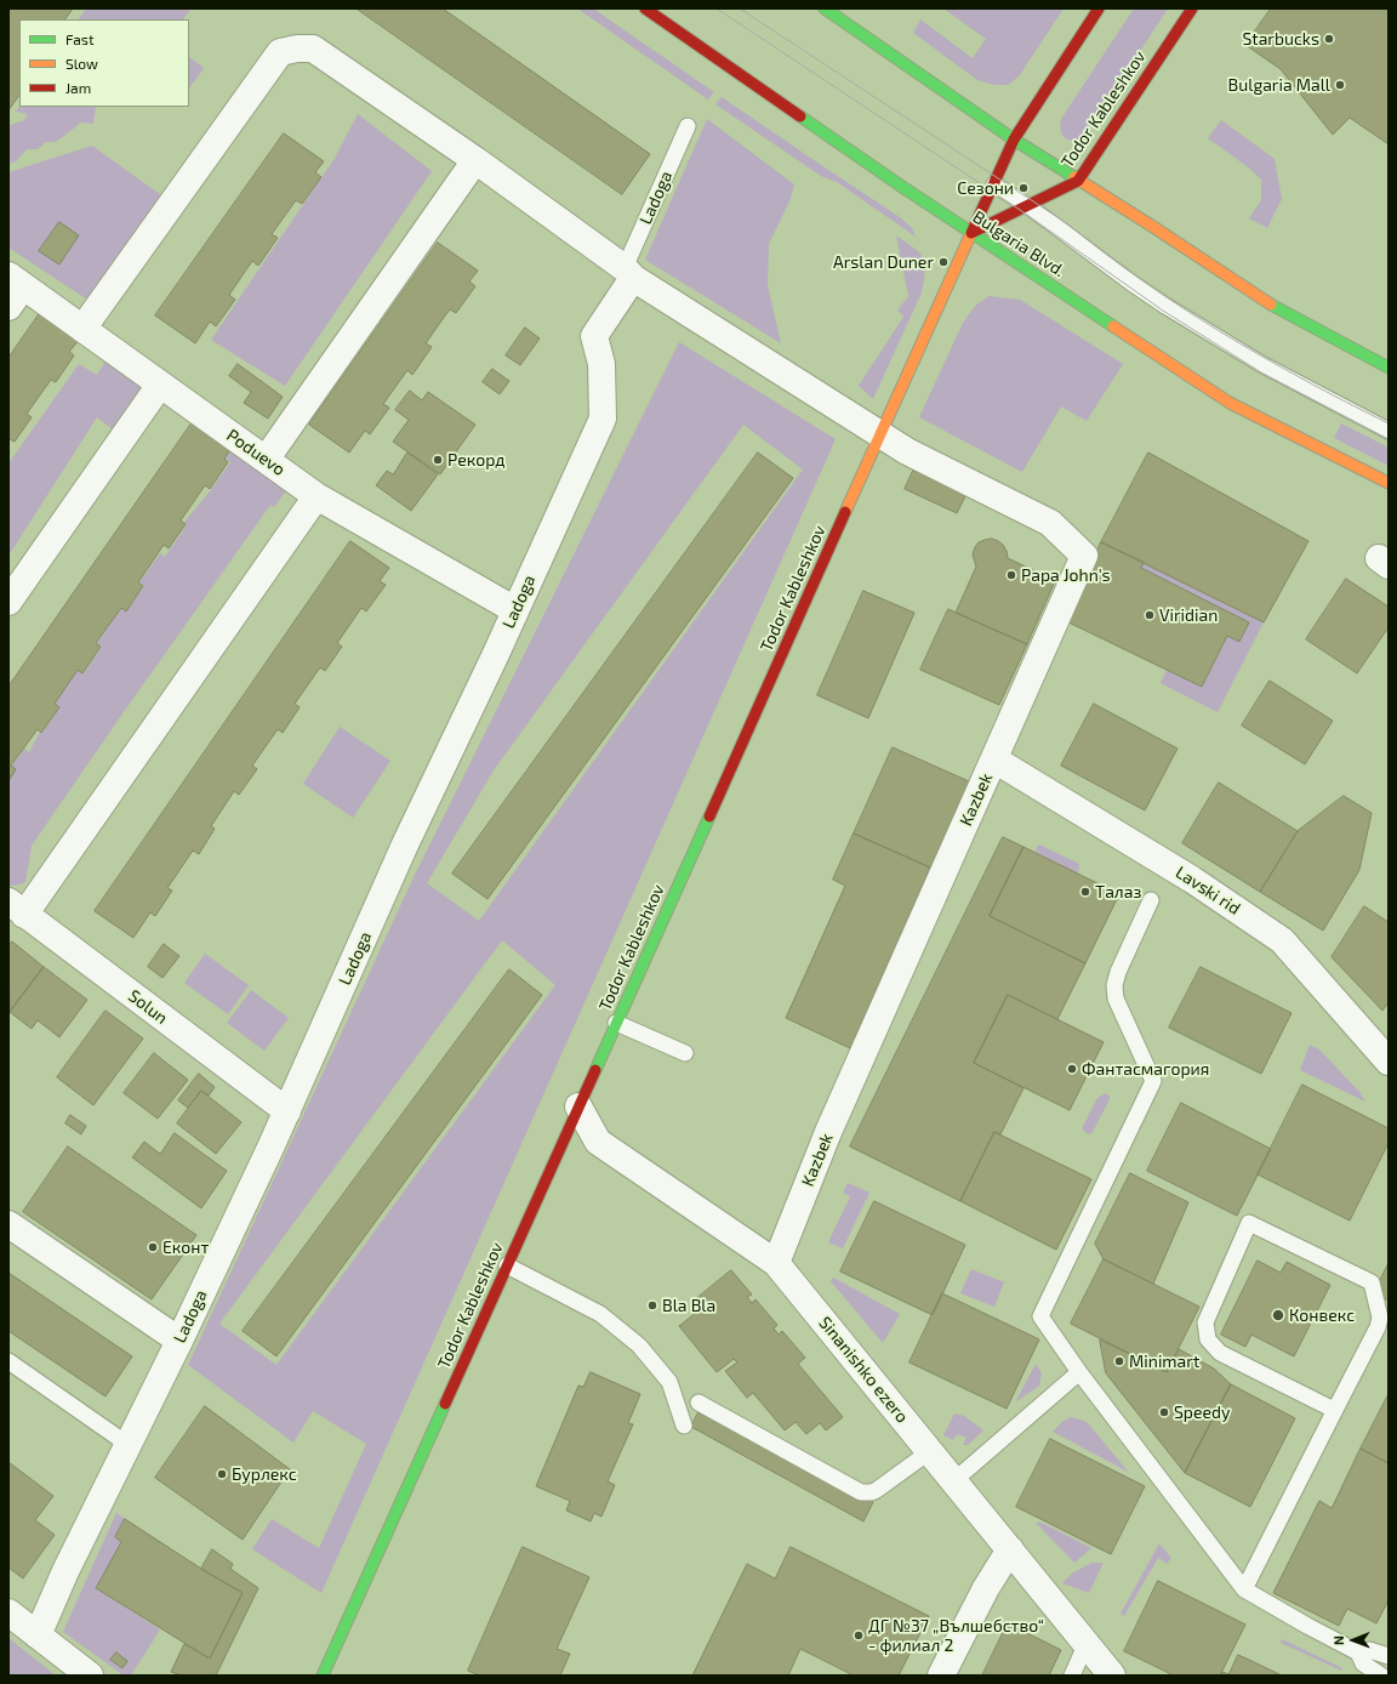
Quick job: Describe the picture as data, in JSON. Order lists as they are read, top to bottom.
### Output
{
  "streets": {
    "main road": ["Todor Kableshkov", "Bulgaria Blvd."],
    "street": [
      "Ladoga",
      "Poduevo",
      "Kazbek",
      "Lavski rid",
      "Solun",
      "Sinanishko ezero"
    ]
  },
  "crossings": [
    ["Todor Kableshkov", "Bulgaria Blvd."],
    ["Todor Kableshkov", "Kazbek"],
    ["Todor Kableshkov", "Sinanishko ezero"],
    ["Ladoga", "Poduevo"],
    ["Ladoga", "Solun"],
    ["Kazbek", "Lavski rid"],
    ["Kazbek", "Sinanishko ezero"]
  ],
  "places": [
    "Starbucks",
    "Bulgaria Mall",
    "Сезони",
    "Arslan Duner",
    "Рекорд",
    "Papa John's",
    "Viridian",
    "Талаз",
    "Фантасмагория",
    "Еконт",
    "Bla Bla",
    "Конвекс",
    "Minimart",
    "Speedy",
    "Бурлекс",
    "ДГ №37 „Вълшебство“ - филиал 2"
  ],
  "legend": ["Fast", "Slow", "Jam"],
  "north": "left"
}
